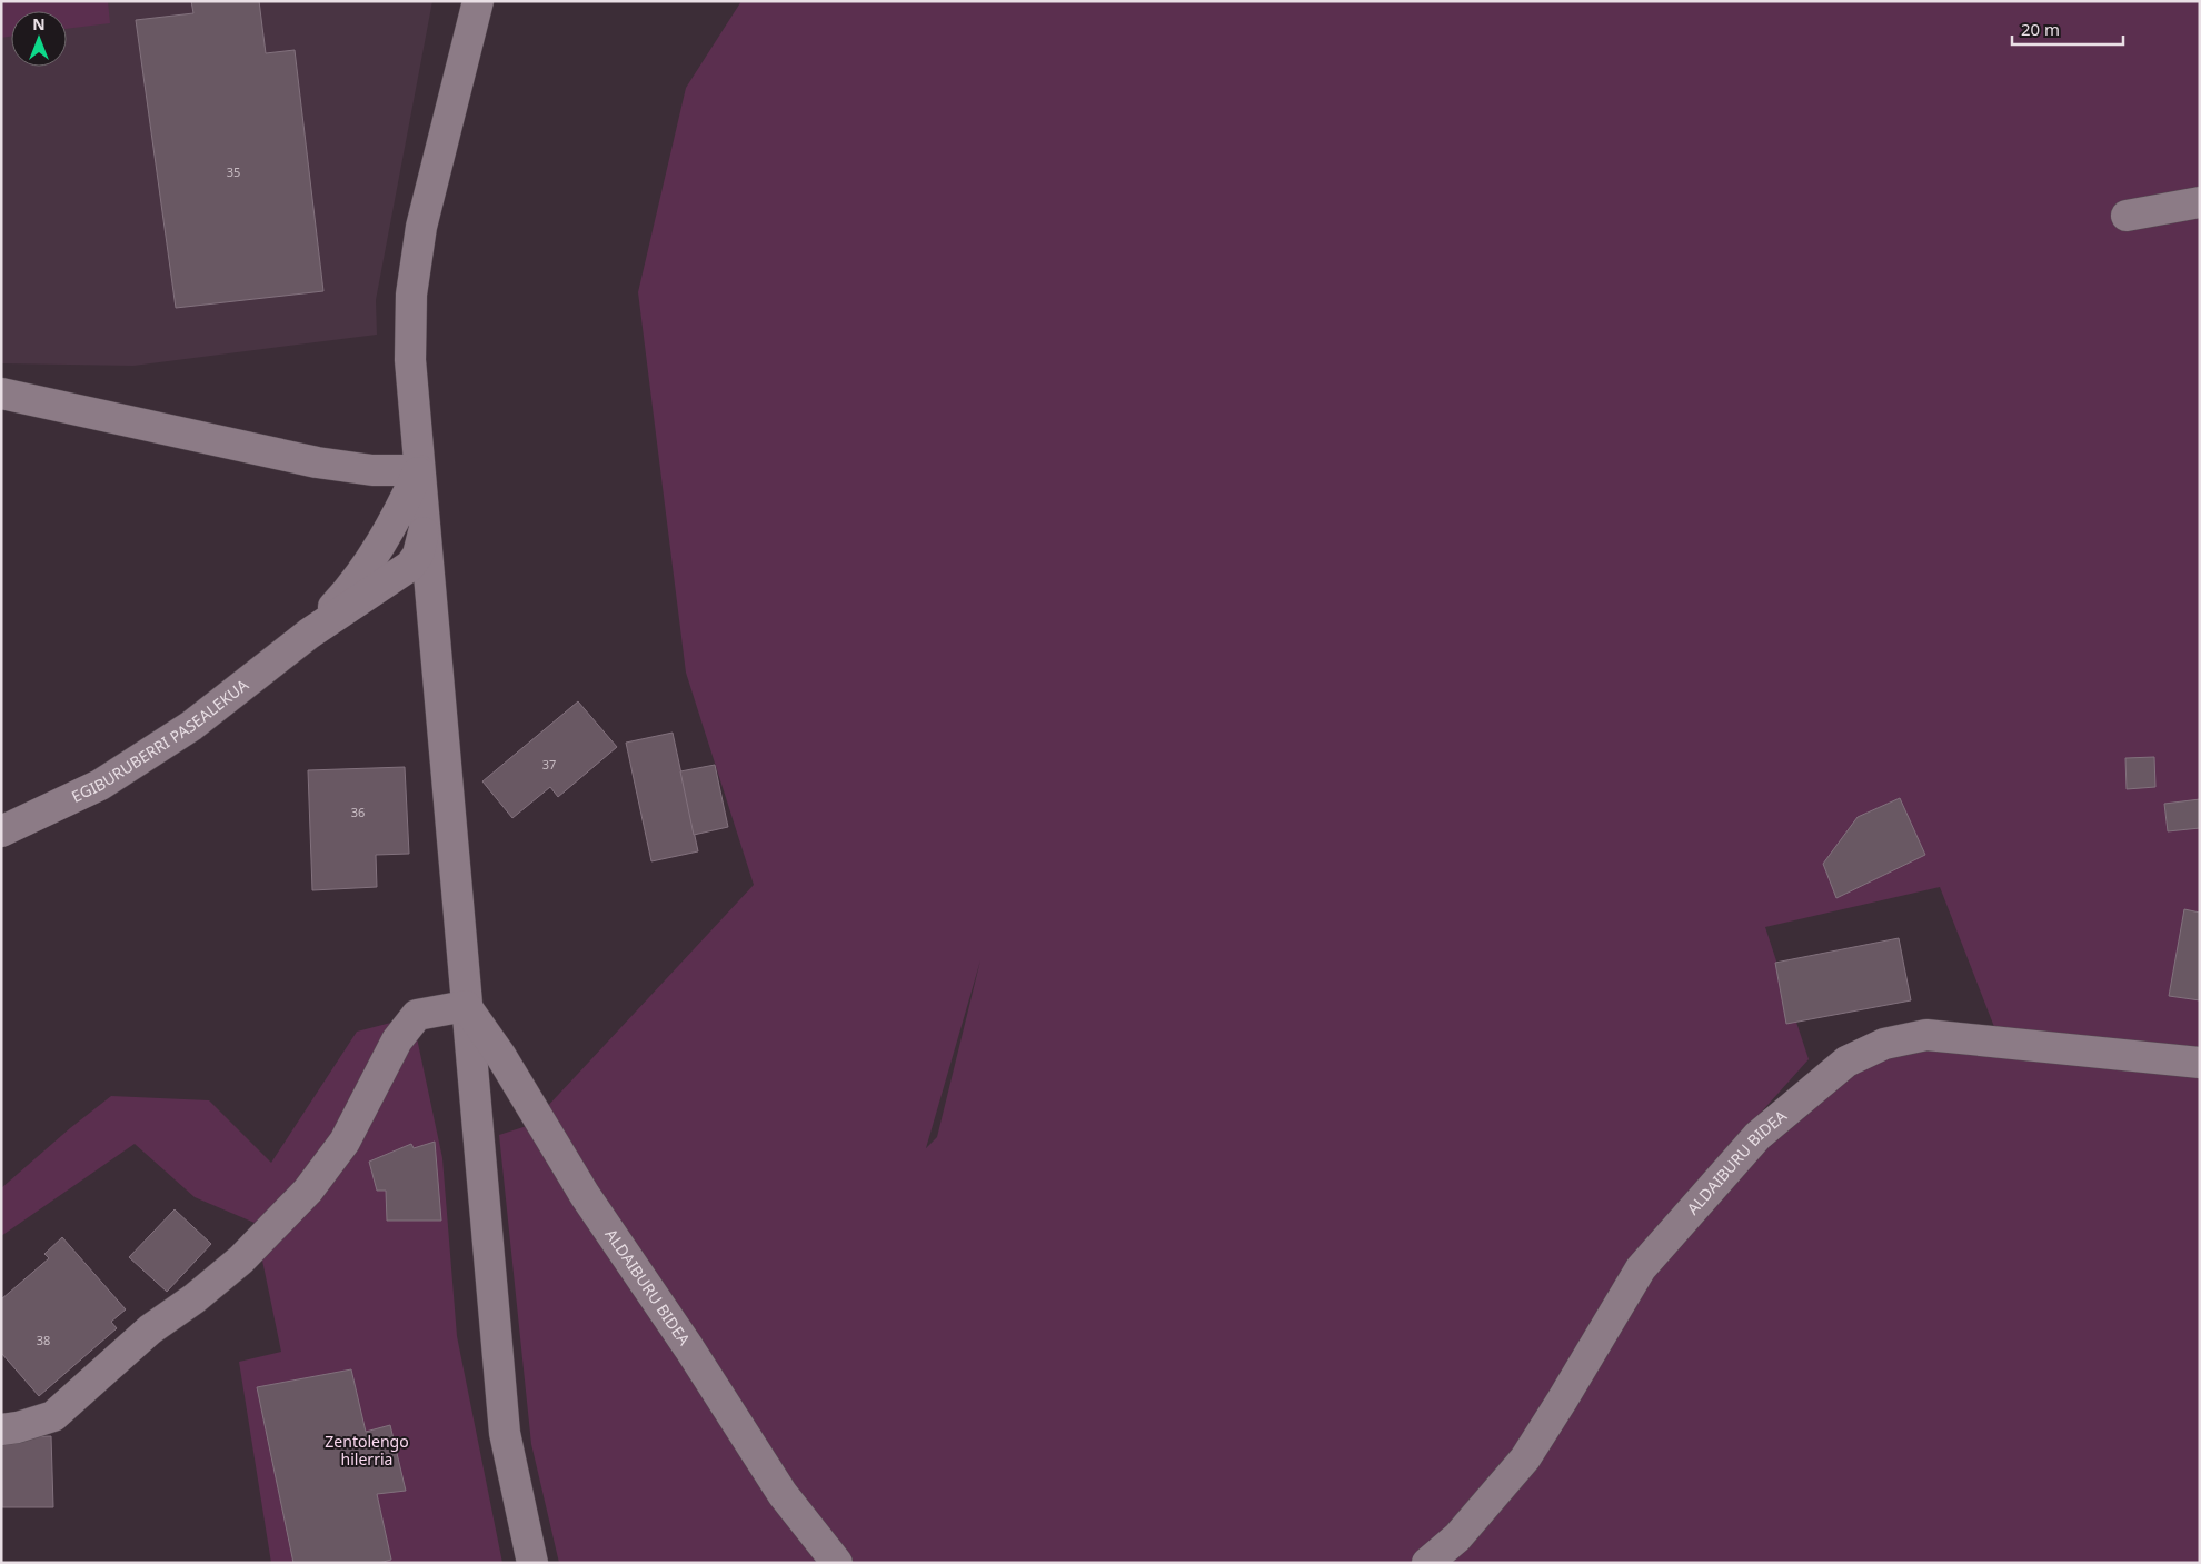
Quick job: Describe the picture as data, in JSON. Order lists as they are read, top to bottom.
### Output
{
  "streets": {
    "street": ["EGIBURUBERRI PASEALEKUA", "ALDAIBURU BIDEA"]
  },
  "parks": ["Zentolengo hilerria"],
  "house_numbers": [
    "35",
    "37",
    "36",
    "38"
  ],
  "scale_bar": "20 m",
  "north": "top"
}
